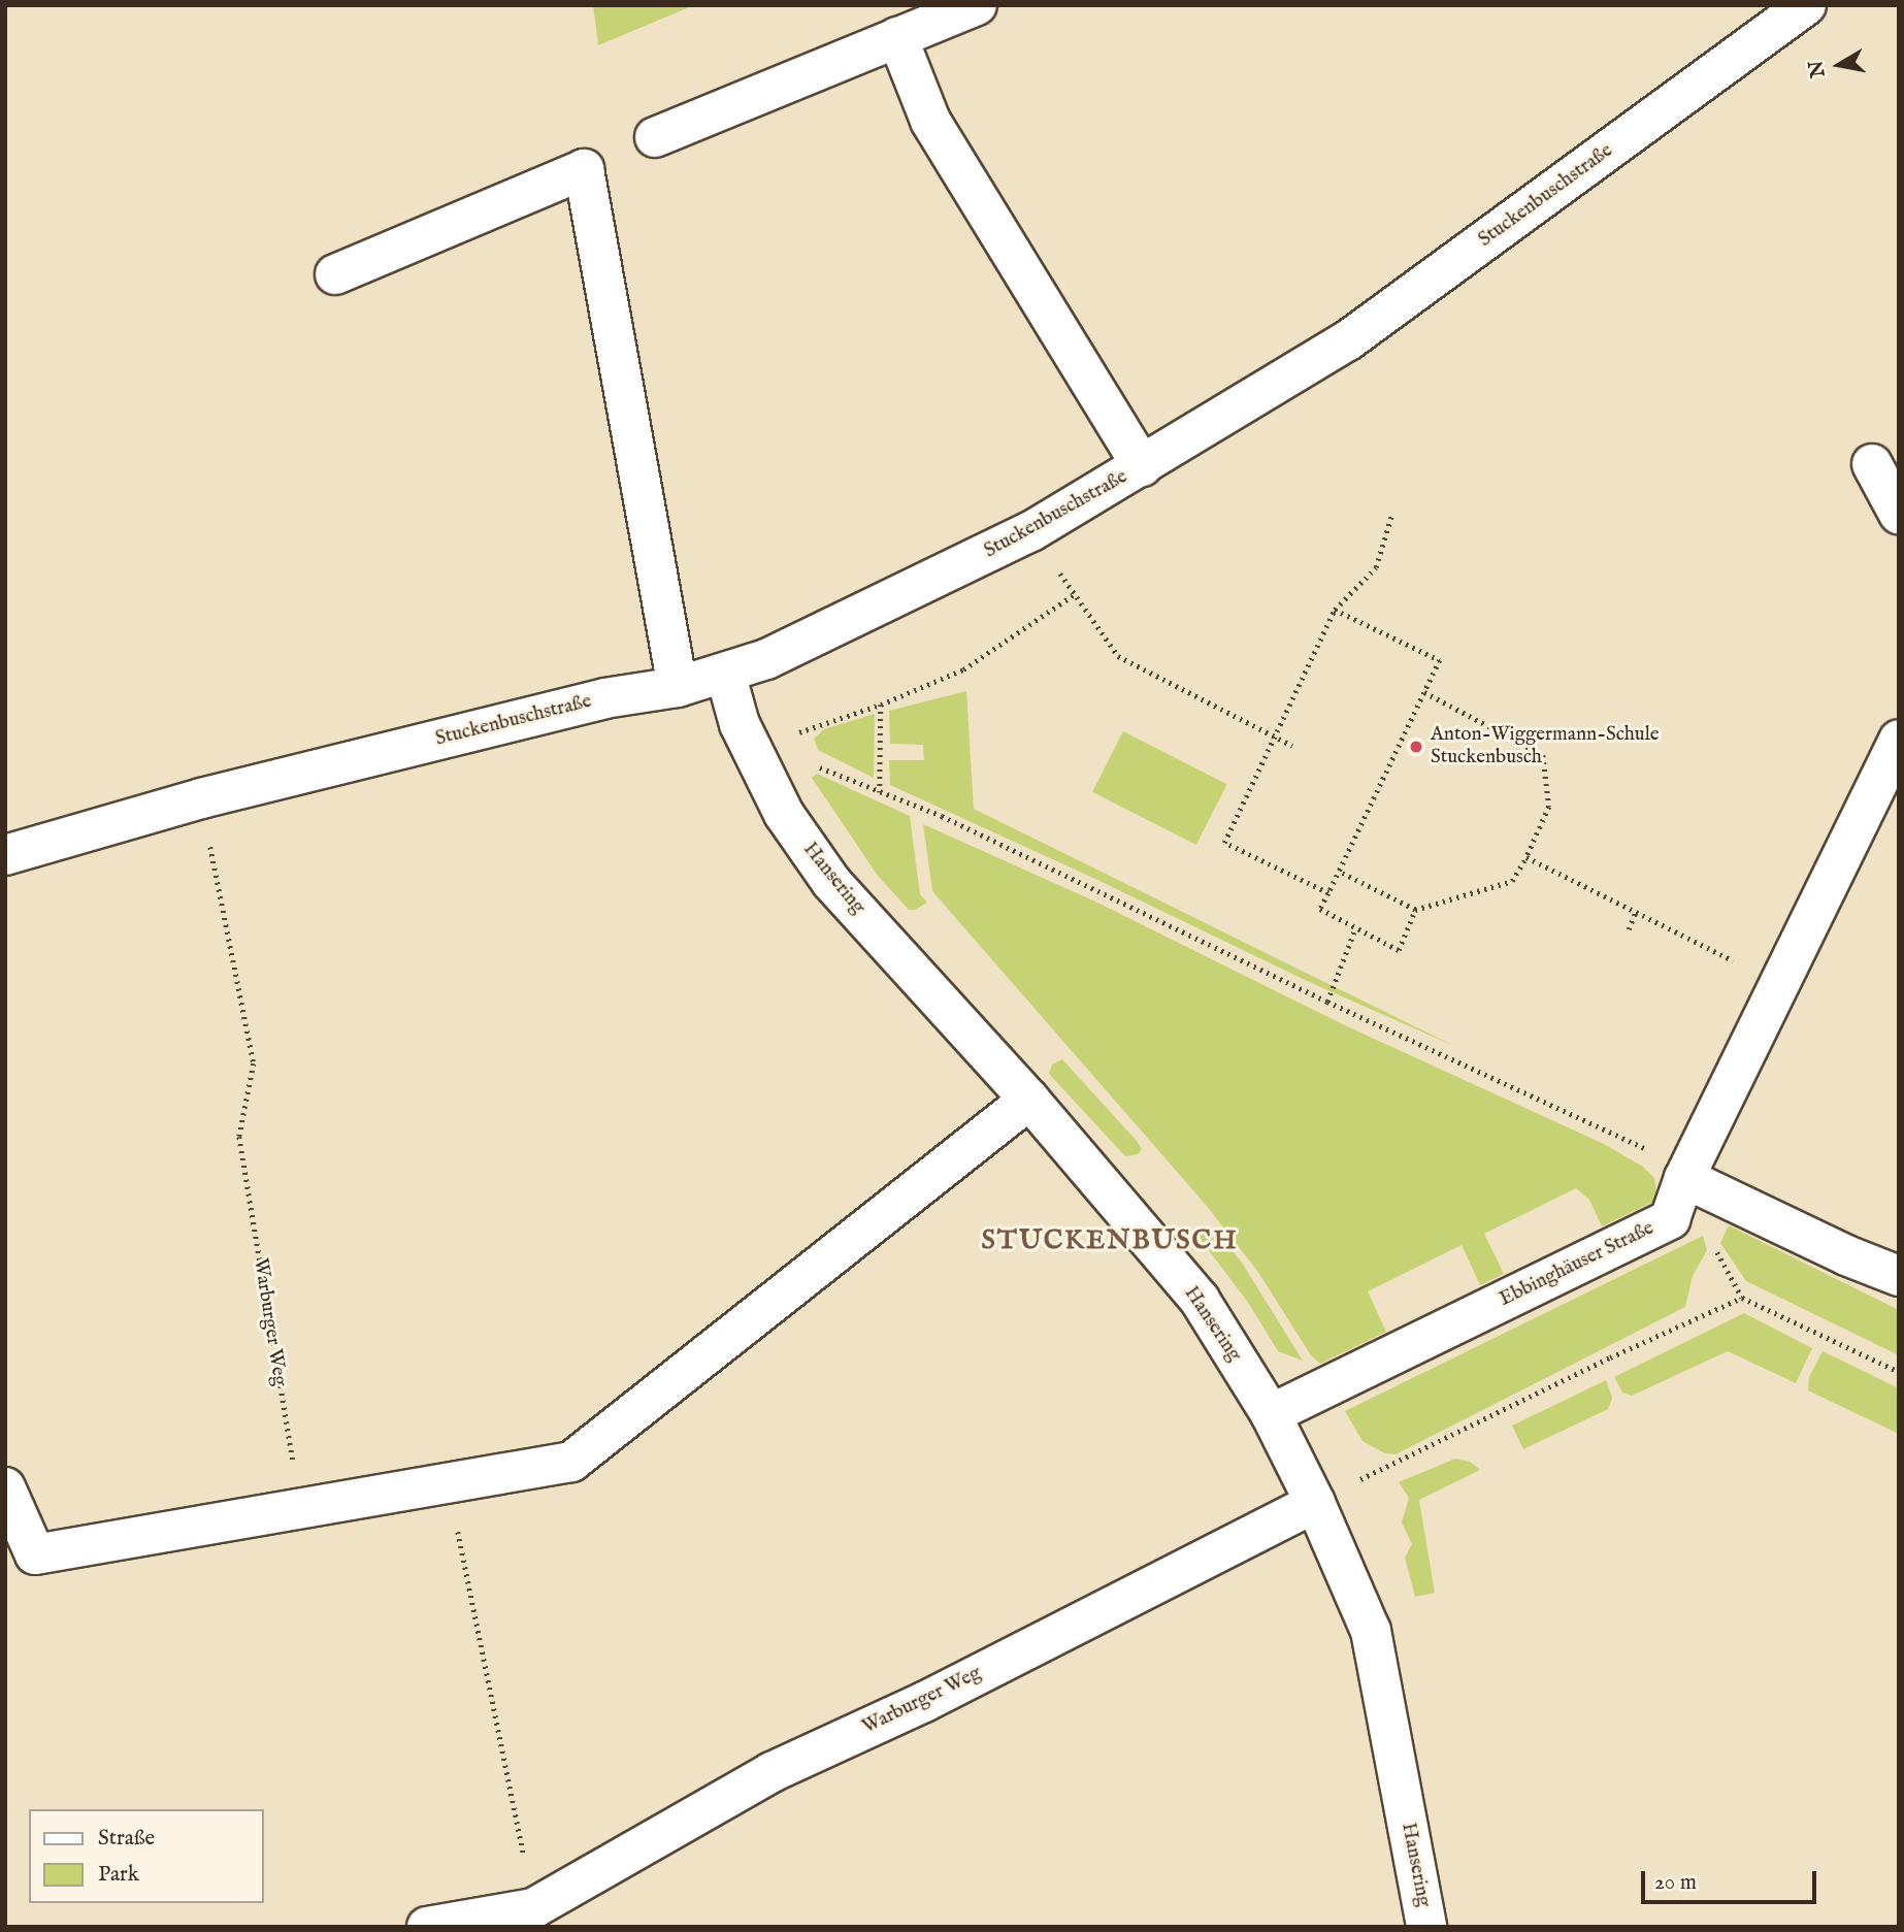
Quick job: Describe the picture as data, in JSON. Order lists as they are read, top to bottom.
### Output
{
  "streets": {
    "street": [
      "Stuckenbuschstraße",
      "Hansering",
      "Ebbinghäuser Straße",
      "Warburger Weg"
    ]
  },
  "crossings": [
    ["Stuckenbuschstraße", "Hansering"],
    ["Stuckenbuschstraße", "Warburger Weg"],
    ["Hansering", "Ebbinghäuser Straße"],
    ["Hansering", "Warburger Weg"]
  ],
  "districts": ["STUCKENBUSCH"],
  "places": ["Anton-Wiggermann-Schule Stuckenbusch"],
  "legend": ["Straße", "Park"],
  "scale_bar": "20 m",
  "north": "left"
}
